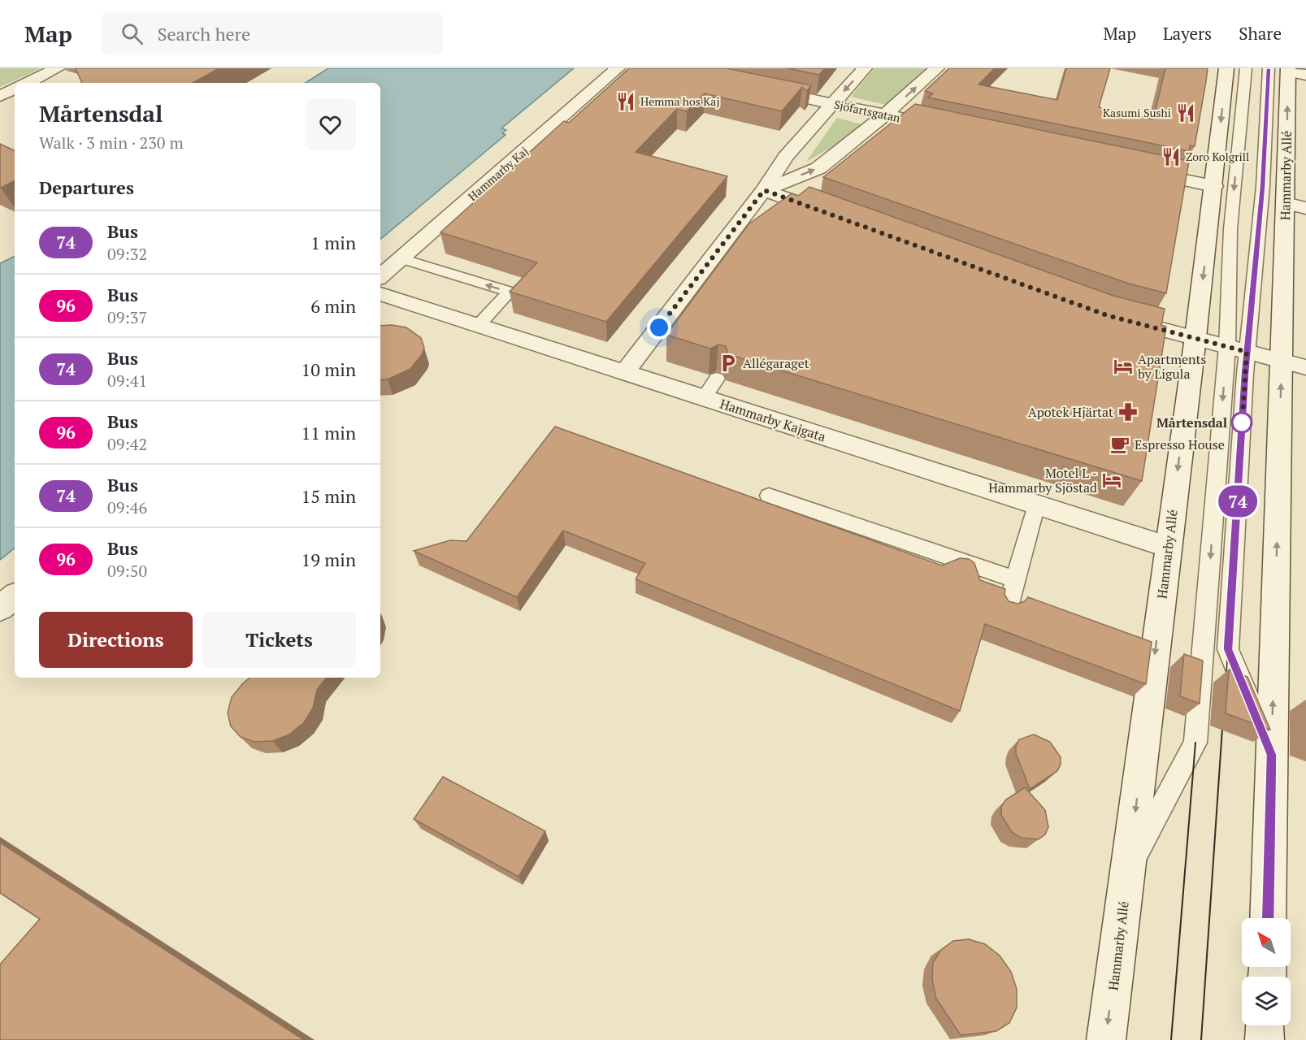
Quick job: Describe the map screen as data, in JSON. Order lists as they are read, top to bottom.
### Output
{
  "streets": {
    "street": [
      "Sjöfartsgatan",
      "Hammarby Kaj",
      "Hammarby Allé",
      "Hammarby Kajgata"
    ]
  },
  "crossings": [
    ["Hammarby Allé", "Hammarby Kajgata"]
  ],
  "places": {
    "restaurant": ["Hemma hos Kaj", "Kasumi Sushi", "Zoro Kolgrill"],
    "parking": ["Allégaraget"],
    "hotel": ["Apartments by Ligula", "Motel L - Hammarby Sjöstad"],
    "pharmacy": ["Apotek Hjärtat"],
    "other": ["Mårtensdal"],
    "cafe": ["Espresso House"]
  },
  "lines": ["bus line 74"],
  "north": "top left",
  "page": {
    "header": "Map",
    "search": "Search here",
    "nav": ["Map", "Layers", "Share"],
    "on_map": "74",
    "heading": [
      ["Mårtensdal", "Walk · 3 min · 230 m"],
      "Departures"
    ],
    "list": [
      {
        "mark": "74",
        "name": "Bus",
        "note": "09:32",
        "value": "1 min"
      },
      {
        "mark": "96",
        "name": "Bus",
        "note": "09:37",
        "value": "6 min"
      },
      {
        "mark": "74",
        "name": "Bus",
        "note": "09:41",
        "value": "10 min"
      },
      {
        "mark": "96",
        "name": "Bus",
        "note": "09:42",
        "value": "11 min"
      },
      {
        "mark": "74",
        "name": "Bus",
        "note": "09:46",
        "value": "15 min"
      },
      {
        "mark": "96",
        "name": "Bus",
        "note": "09:50",
        "value": "19 min"
      }
    ],
    "buttons": ["Directions", "Tickets"]
  }
}
